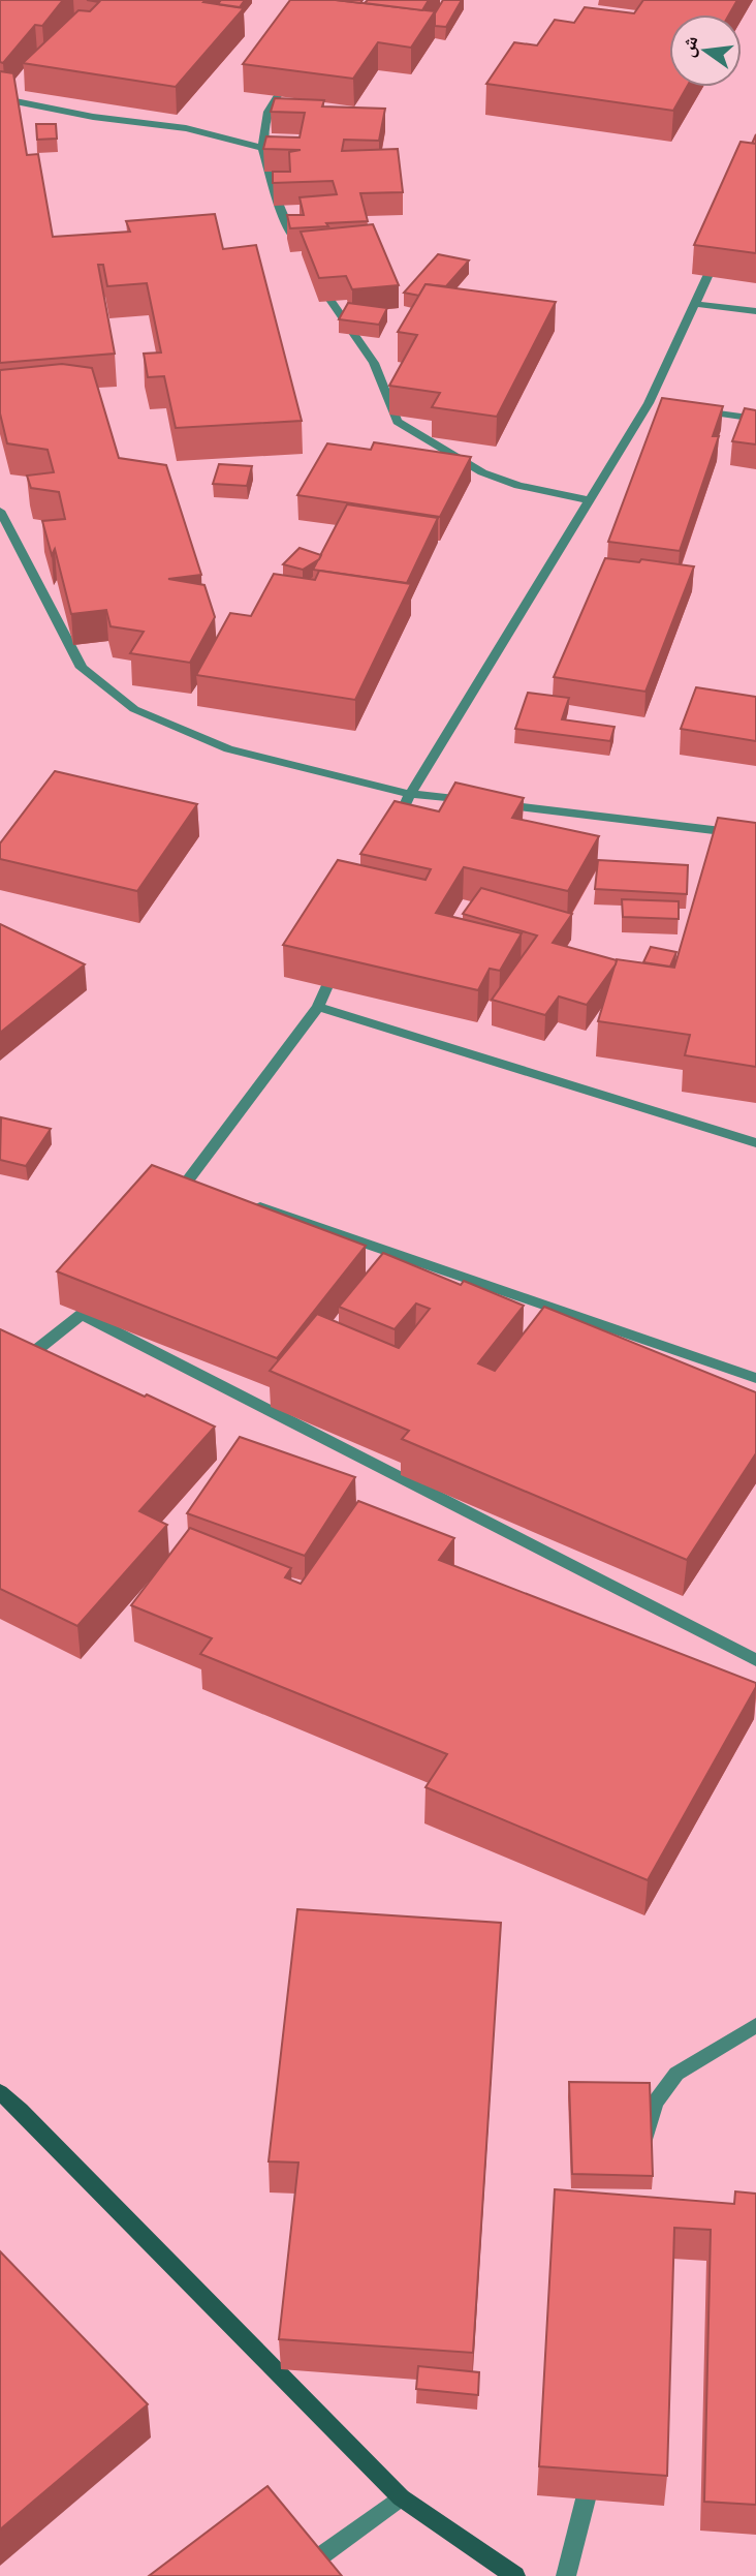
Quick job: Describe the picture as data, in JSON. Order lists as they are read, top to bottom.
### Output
{
  "north": "left"
}
